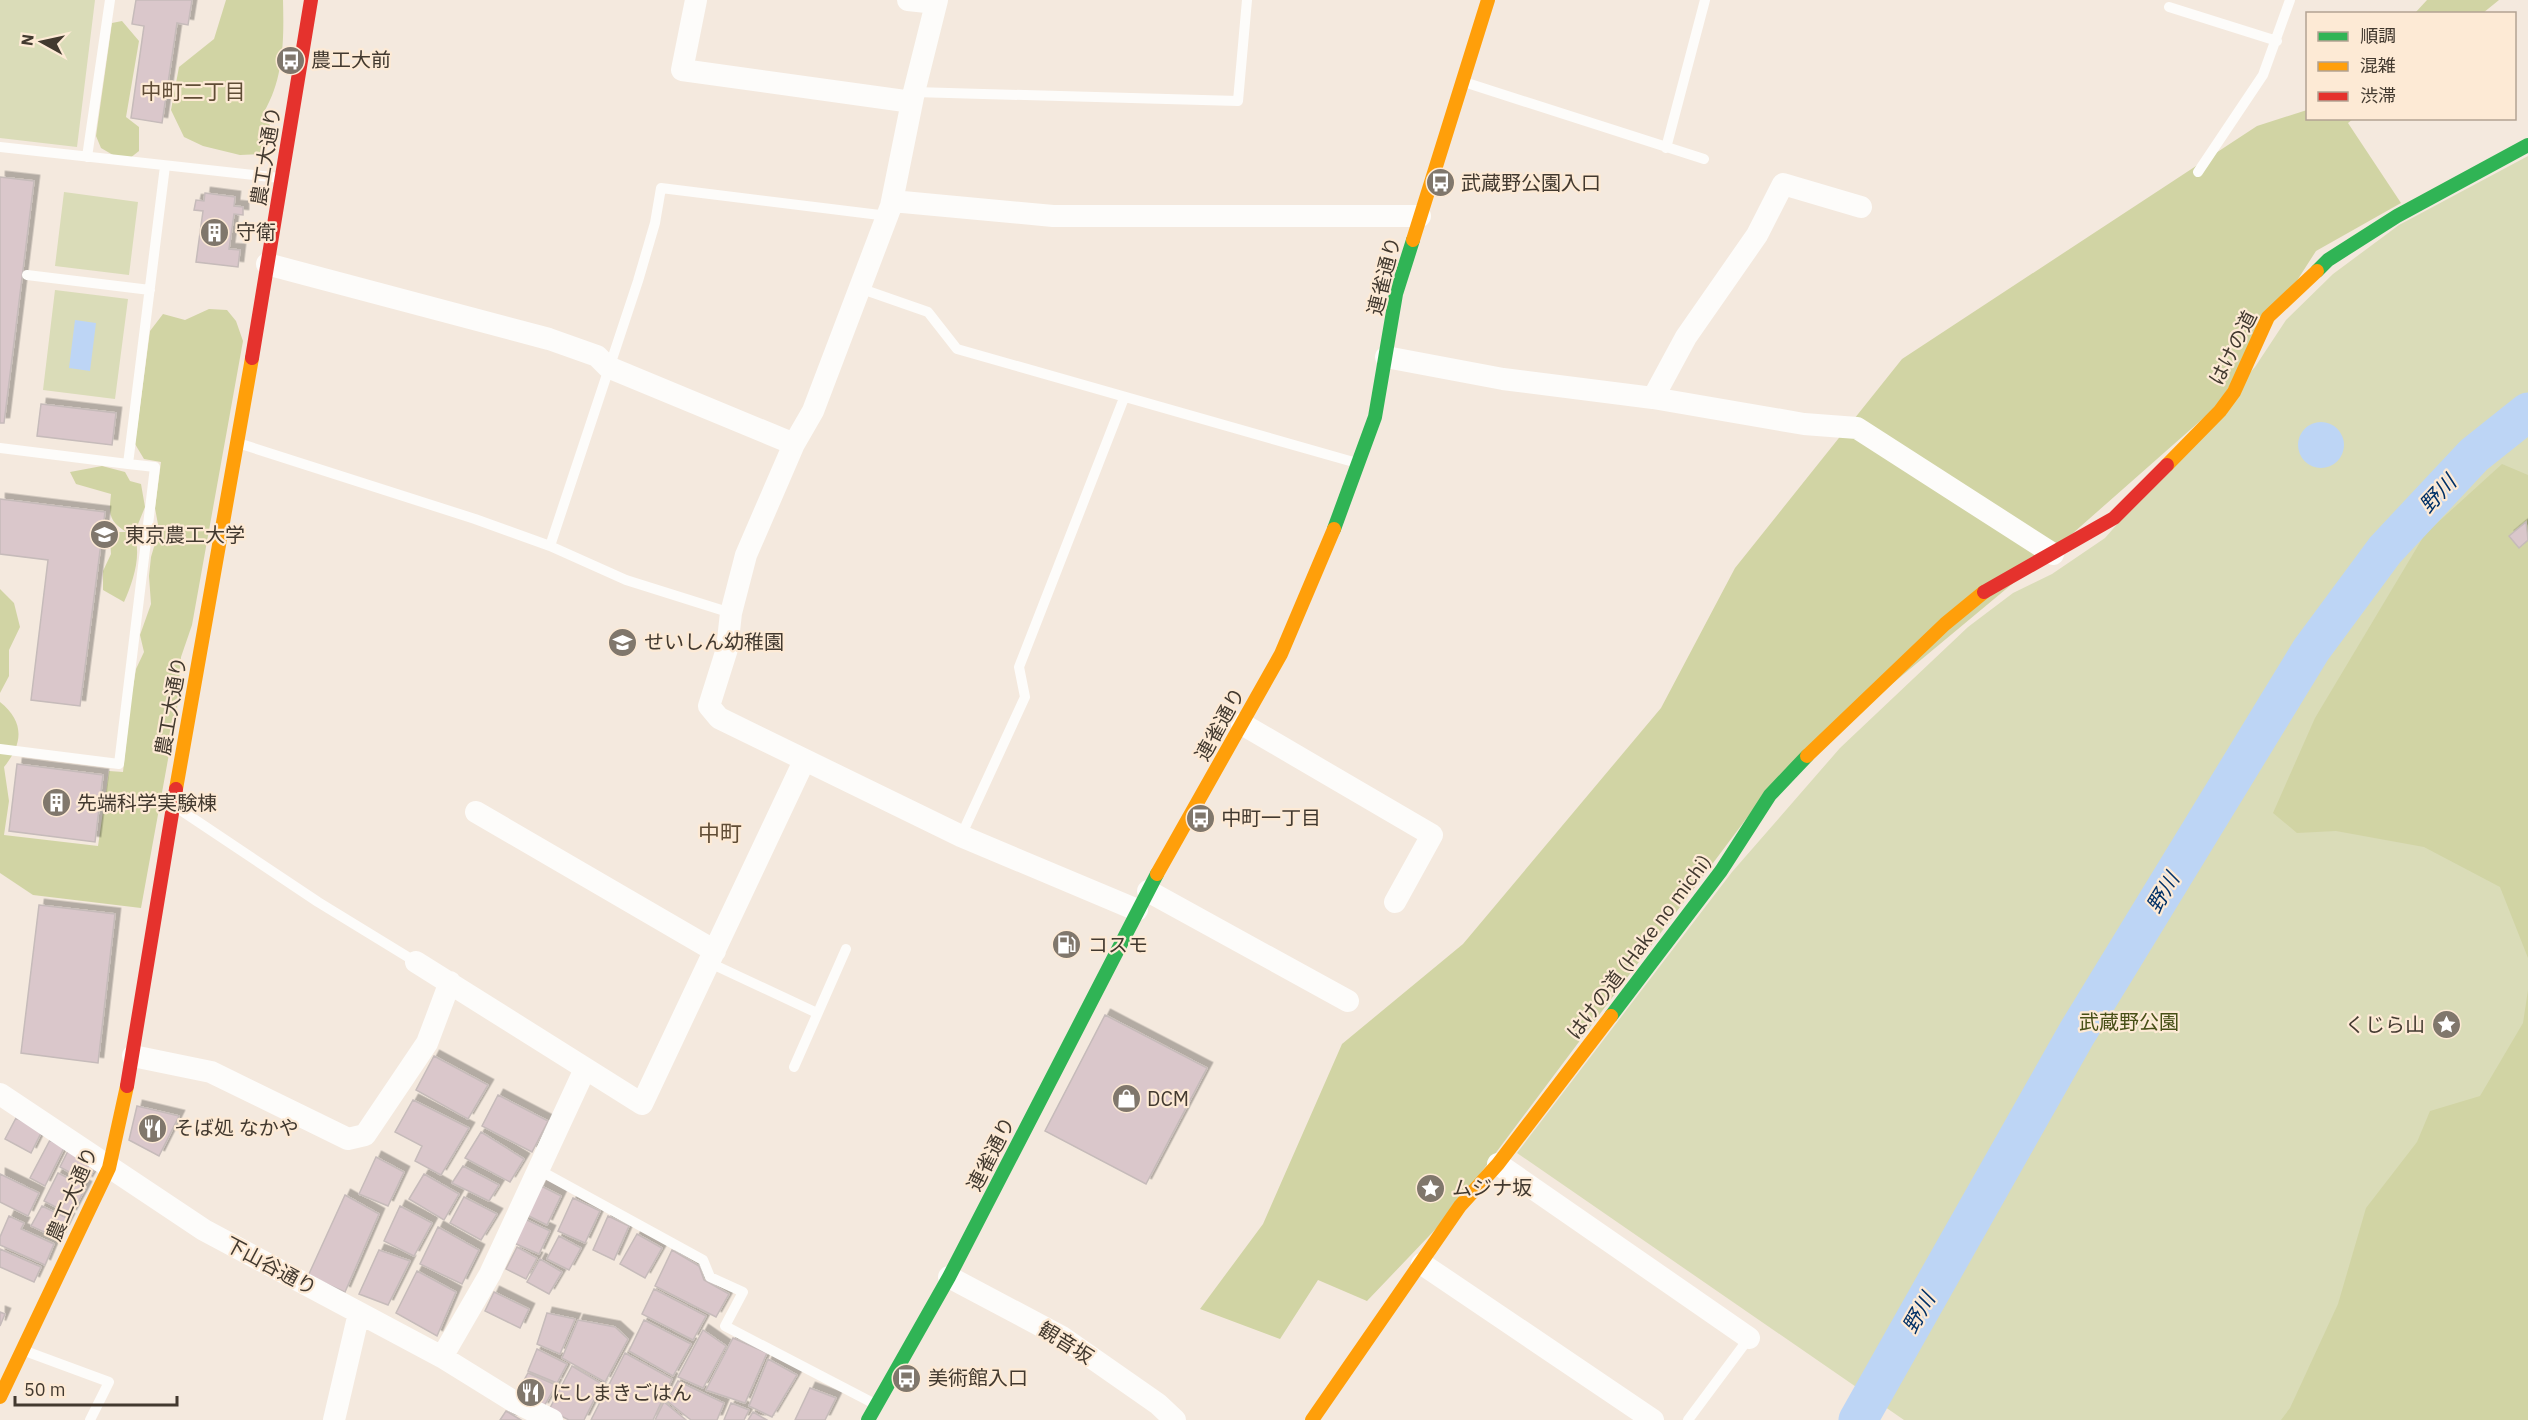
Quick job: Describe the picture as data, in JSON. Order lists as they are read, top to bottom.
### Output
{
  "streets": {
    "street": [
      "農工大通り",
      "連雀通り",
      "はけの道",
      "はけの道 (Hake no michi)",
      "下山谷通り",
      "観音坂"
    ]
  },
  "crossings": [
    ["農工大通り", "下山谷通り"],
    ["連雀通り", "観音坂"],
    ["はけの道", "はけの道 (Hake no michi)"]
  ],
  "districts": ["中町二丁目", "中町"],
  "water": ["野川"],
  "parks": ["武蔵野公園"],
  "places": {
    "bus stop": [
      "農工大前",
      "武蔵野公園入口",
      "中町一丁目",
      "美術館入口"
    ],
    "building": ["守衛", "先端科学実験棟"],
    "school or university": ["東京農工大学", "せいしん幼稚園"],
    "fuel station": ["コスモ"],
    "place": ["くじら山", "ムジナ坂"],
    "shop": ["DCM"],
    "restaurant": ["そば処 なかや", "にしまきごはん"]
  },
  "legend": ["順調", "混雑", "渋滞"],
  "scale_bar": "50 m",
  "north": "left"
}
